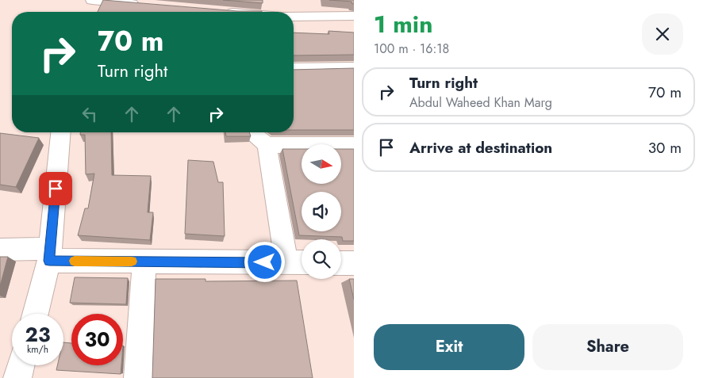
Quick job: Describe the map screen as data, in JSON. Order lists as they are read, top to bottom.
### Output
{
  "north": "right",
  "page": {
    "heading": ["1 min", "100 m · 16:18"],
    "turn": ["70 m", "Turn right"],
    "list": [
      {
        "name": "Turn right",
        "note": "Abdul Waheed Khan Marg",
        "value": "70 m"
      },
      {
        "name": "Arrive at destination",
        "value": "30 m"
      }
    ],
    "speed": "23 km/h",
    "limit": "30",
    "buttons": ["Exit", "Share"]
  }
}
